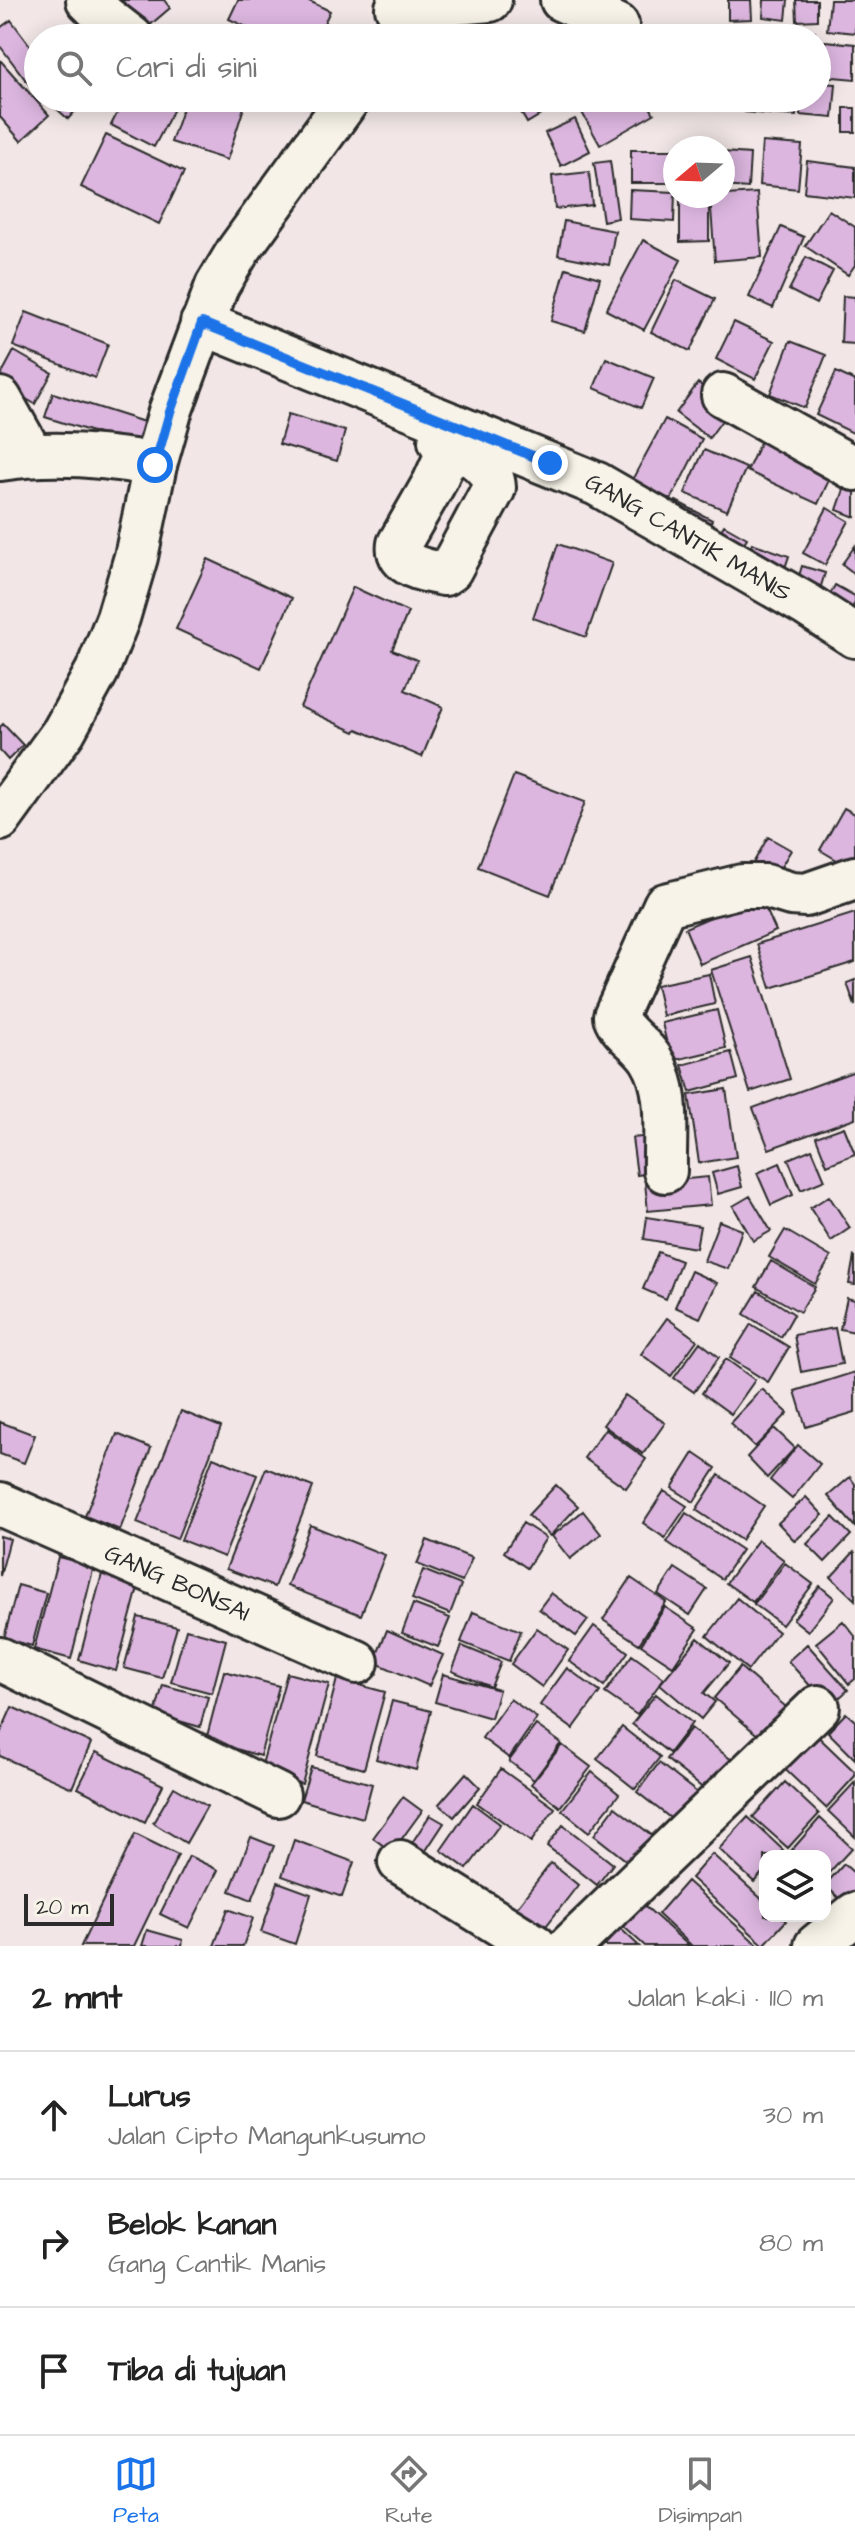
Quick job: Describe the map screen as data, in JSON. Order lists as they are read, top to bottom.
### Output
{
  "streets": {
    "street": ["GANG CANTIK MANIS", "GANG BONSAI"]
  },
  "scale_bar": "20 m",
  "north": "left",
  "page": {
    "search": "Cari di sini",
    "scale": "20 m",
    "heading": ["2 mnt", "Jalan kaki · 110 m"],
    "list": [
      ["Lurus", "Jalan Cipto Mangunkusumo", "30 m"],
      ["Belok kanan", "Gang Cantik Manis", "80 m"],
      "Tiba di tujuan"
    ],
    "nav": ["Peta", "Rute", "Disimpan"]
  }
}
